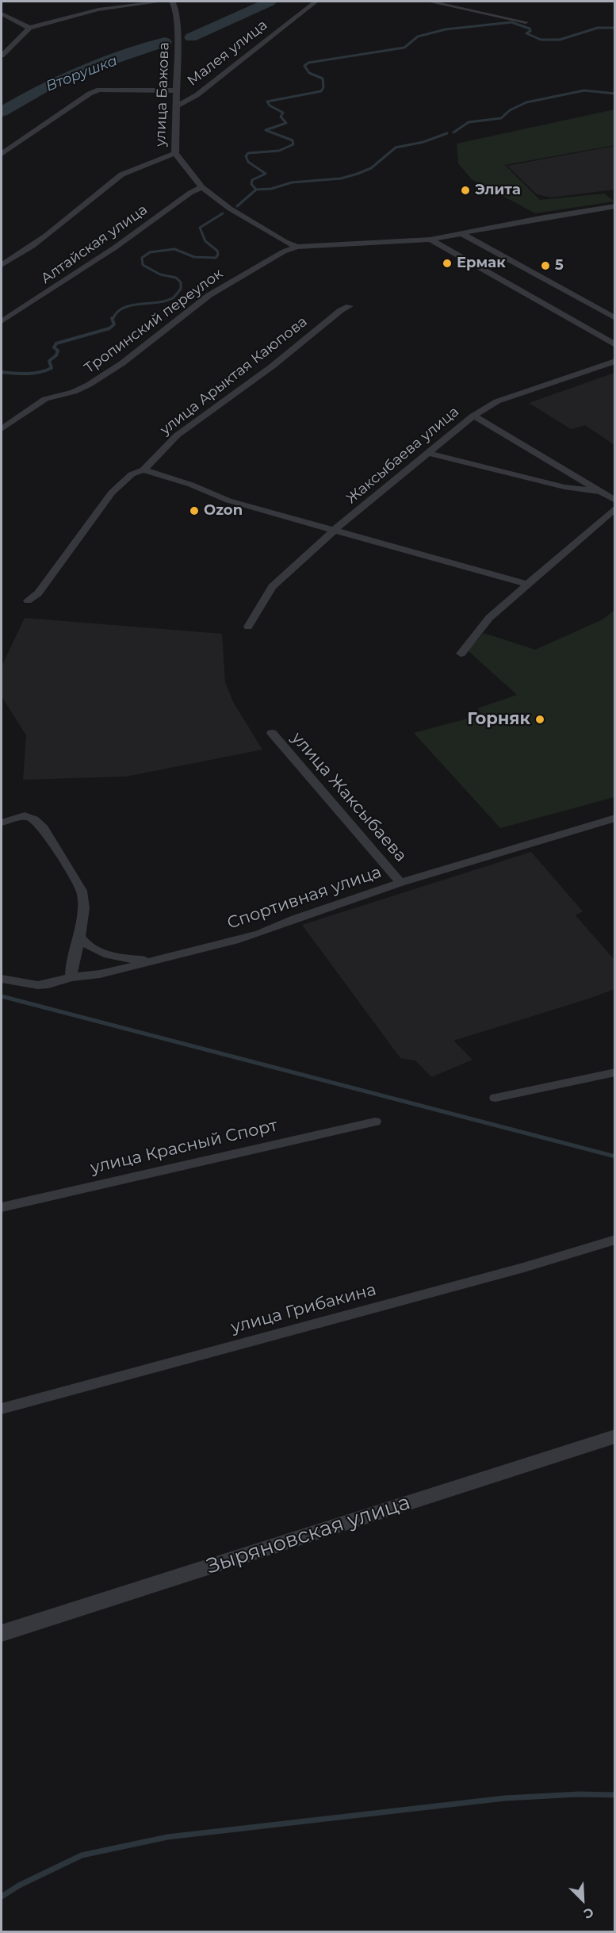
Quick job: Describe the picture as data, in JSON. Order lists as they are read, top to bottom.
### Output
{
  "streets": {
    "street": [
      "Малея улица",
      "улица Бажова",
      "Алтайская улица",
      "Тропинский переулок",
      "улица Арыктая Каюпова",
      "Жаксыбаева улица",
      "улица Жаксыбаева",
      "Спортивная улица",
      "улица Красный Спорт",
      "улица Грибакина",
      "Зыряновская улица"
    ]
  },
  "crossings": [
    ["Малея улица", "улица Бажова"],
    ["улица Жаксыбаева", "Спортивная улица"]
  ],
  "water": ["Вторушка"],
  "places": [
    "Элита",
    "Ермак",
    "5",
    "Ozon",
    "Горняк"
  ],
  "north": "bottom right"
}
